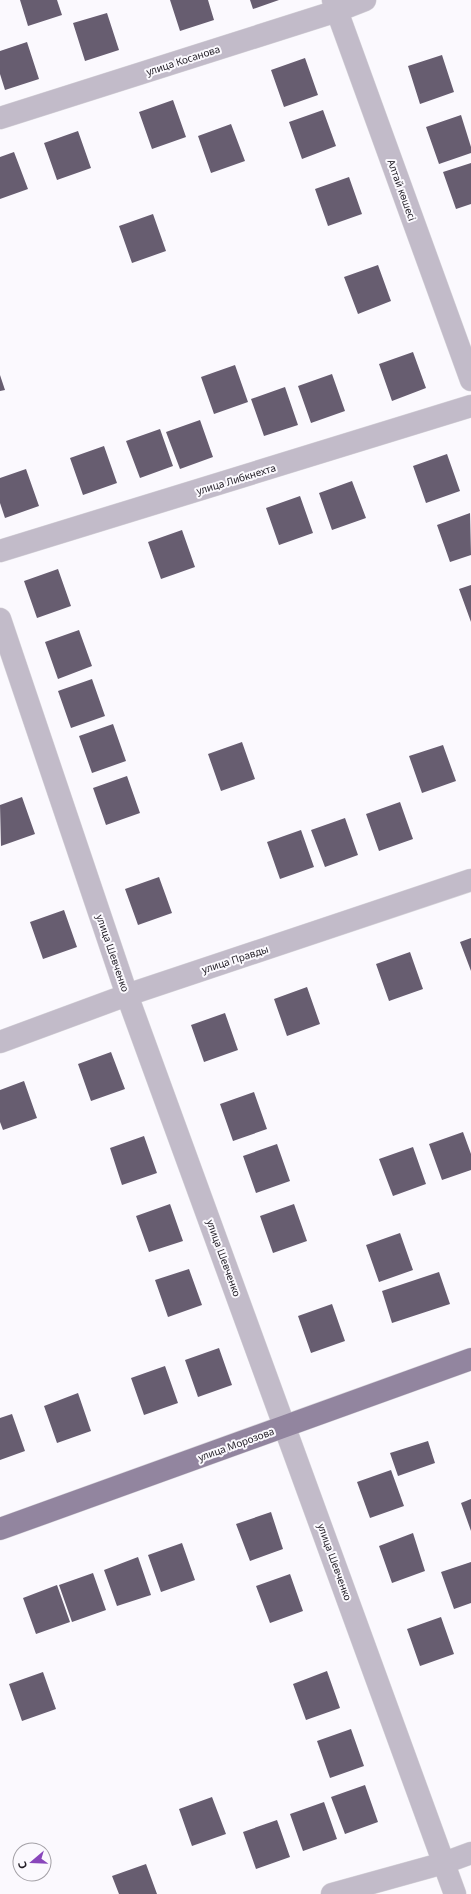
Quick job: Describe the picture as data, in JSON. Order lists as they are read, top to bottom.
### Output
{
  "streets": {
    "main road": ["улица Морозова"],
    "street": [
      "улица Косанова",
      "Алтай көшесі",
      "улица Либкнехта",
      "улица Шевченко",
      "улица Правды"
    ]
  },
  "crossings": [
    ["улица Косанова", "Алтай көшесі"],
    ["улица Шевченко", "улица Правды"],
    ["улица Шевченко", "улица Морозова"]
  ],
  "north": "left"
}
